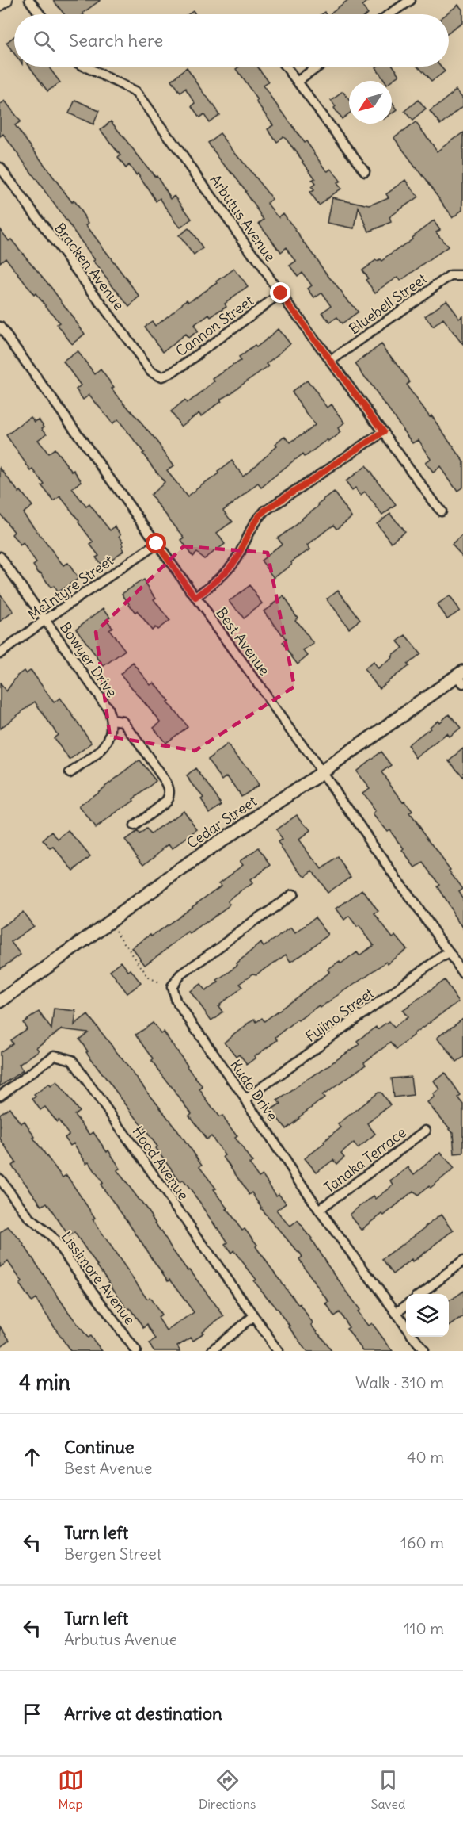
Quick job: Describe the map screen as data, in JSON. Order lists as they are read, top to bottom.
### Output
{
  "streets": {
    "main road": ["Cedar Street"],
    "street": [
      "Arbutus Avenue",
      "Bracken Avenue",
      "Bluebell Street",
      "Cannon Street",
      "McIntyre Street",
      "Best Avenue",
      "Bowyer Drive",
      "Fujino Street",
      "Kudo Drive",
      "Tanaka Terrace",
      "Hood Avenue",
      "Lissimore Avenue"
    ]
  },
  "crossings": [
    ["Arbutus Avenue", "Bluebell Street"],
    ["Arbutus Avenue", "Cannon Street"],
    ["Bracken Avenue", "Cannon Street"],
    ["McIntyre Street", "Best Avenue"],
    ["McIntyre Street", "Bowyer Drive"],
    ["Best Avenue", "Cedar Street"],
    ["Best Avenue", "Fujino Street"],
    ["Fujino Street", "Kudo Drive"],
    ["Kudo Drive", "Tanaka Terrace"]
  ],
  "north": "bottom left",
  "page": {
    "search": "Search here",
    "heading": ["4 min", "Walk · 310 m"],
    "list": [
      ["Continue", "Best Avenue", "40 m"],
      ["Turn left", "Bergen Street", "160 m"],
      ["Turn left", "Arbutus Avenue", "110 m"],
      "Arrive at destination"
    ],
    "nav": ["Map", "Directions", "Saved"]
  }
}
